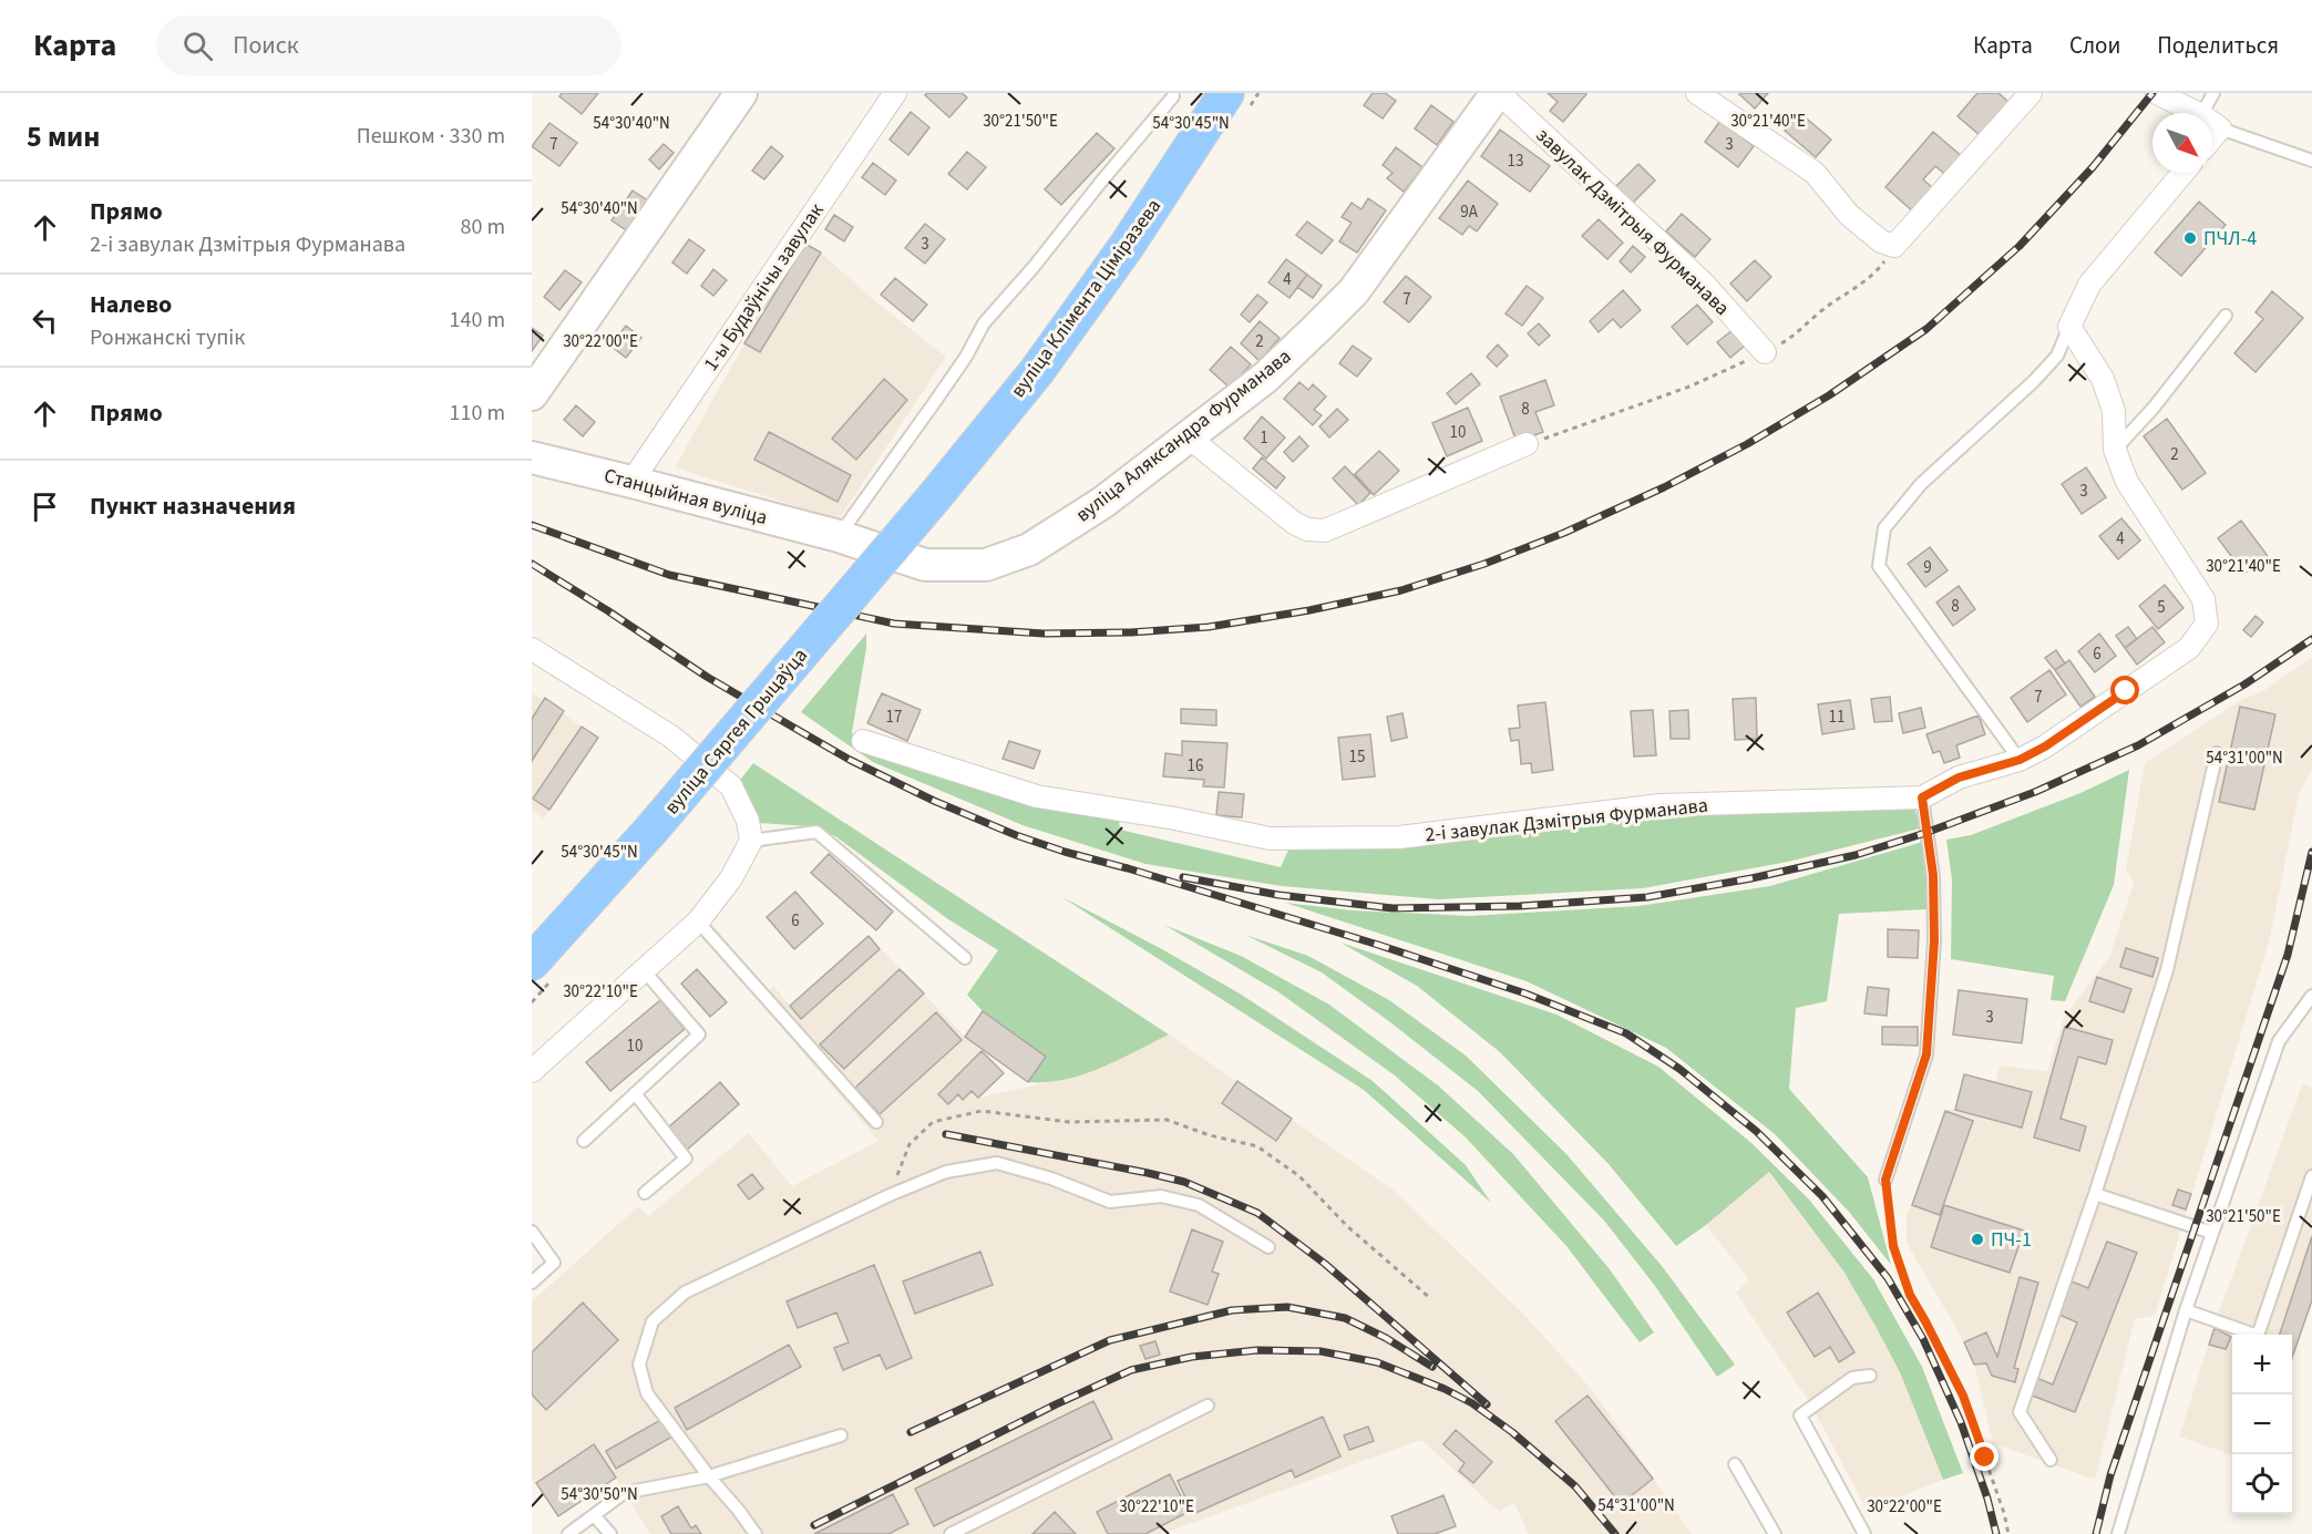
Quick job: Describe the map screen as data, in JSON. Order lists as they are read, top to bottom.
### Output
{
  "streets": {
    "main road": ["вуліца Клімента Ціміразева", "вуліца Сяргея Грыцаўца"],
    "street": [
      "завулак Дзмітрыя Фурманава",
      "1-ы Будаўнічы завулак",
      "вуліца Аляксандра Фурманава",
      "Станцыйная вуліца",
      "2-і завулак Дзмітрыя Фурманава"
    ]
  },
  "crossings": [
    ["завулак Дзмітрыя Фурманава", "вуліца Аляксандра Фурманава"],
    ["1-ы Будаўнічы завулак", "Станцыйная вуліца"],
    ["вуліца Клімента Ціміразева", "вуліца Сяргея Грыцаўца"],
    ["вуліца Аляксандра Фурманава", "Станцыйная вуліца"]
  ],
  "places": ["ПЧЛ-4", "ПЧ-1"],
  "house_numbers": [
    "7",
    "3",
    "13",
    "9А",
    "3",
    "4",
    "7",
    "2",
    "8",
    "10",
    "1",
    "2",
    "3",
    "4",
    "9",
    "8",
    "5",
    "6",
    "7",
    "17",
    "11",
    "15",
    "16",
    "6",
    "3",
    "10"
  ],
  "north": "bottom right",
  "page": {
    "header": "Карта",
    "search": "Поиск",
    "nav": ["Карта", "Слои", "Поделиться"],
    "heading": ["5 мин", "Пешком · 330 m"],
    "list": [
      ["Прямо", "2-і завулак Дзмітрыя Фурманава", "80 m"],
      ["Налево", "Ронжанскі тупік", "140 m"],
      ["Прямо", "110 m"],
      "Пункт назначения"
    ],
    "map_buttons": ["+", "−"]
  },
  "coordinates": [
    "30°21'50\"E",
    "30°21'40\"E",
    "54°30'40\"N",
    "54°30'45\"N",
    "30°22'00\"E",
    "54°31'00\"N",
    "30°22'10\"E",
    "54°30'50\"N"
  ]
}
